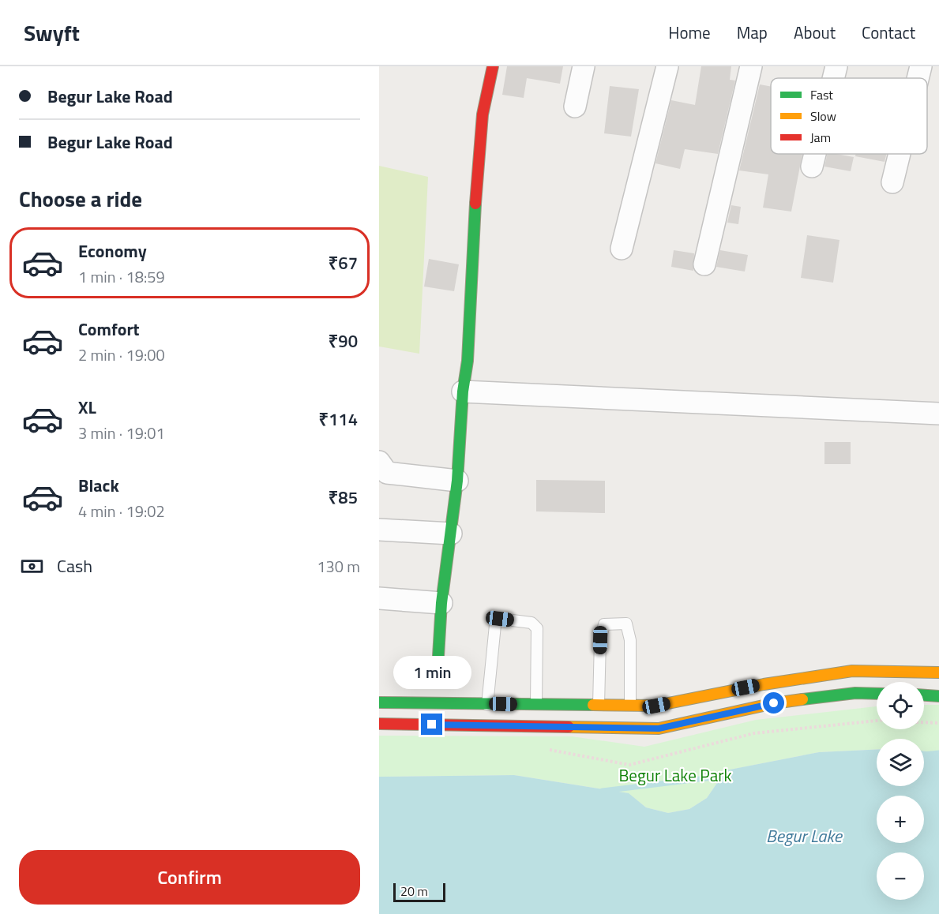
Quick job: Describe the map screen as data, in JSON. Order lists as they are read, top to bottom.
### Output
{
  "water": ["Begur Lake"],
  "parks": ["Begur Lake Park"],
  "legend": ["Fast", "Slow", "Jam"],
  "scale_bar": "20 m",
  "page": {
    "header": "Swyft",
    "nav": [
      "Home",
      "Map",
      "About",
      "Contact"
    ],
    "banner": ["Begur Lake Road", "Begur Lake Road"],
    "heading": "Choose a ride",
    "list": [
      {
        "name": "Economy",
        "note": "1 min · 18:59",
        "value": "₹67"
      },
      {
        "name": "Comfort",
        "note": "2 min · 19:00",
        "value": "₹90"
      },
      {
        "name": "XL",
        "note": "3 min · 19:01",
        "value": "₹114"
      },
      {
        "name": "Black",
        "note": "4 min · 19:02",
        "value": "₹85"
      }
    ],
    "pay": ["Cash", "130 m"],
    "bubble": "1 min",
    "map_buttons": ["+", "−"],
    "buttons": "Confirm",
    "scale": "20 m"
  }
}
